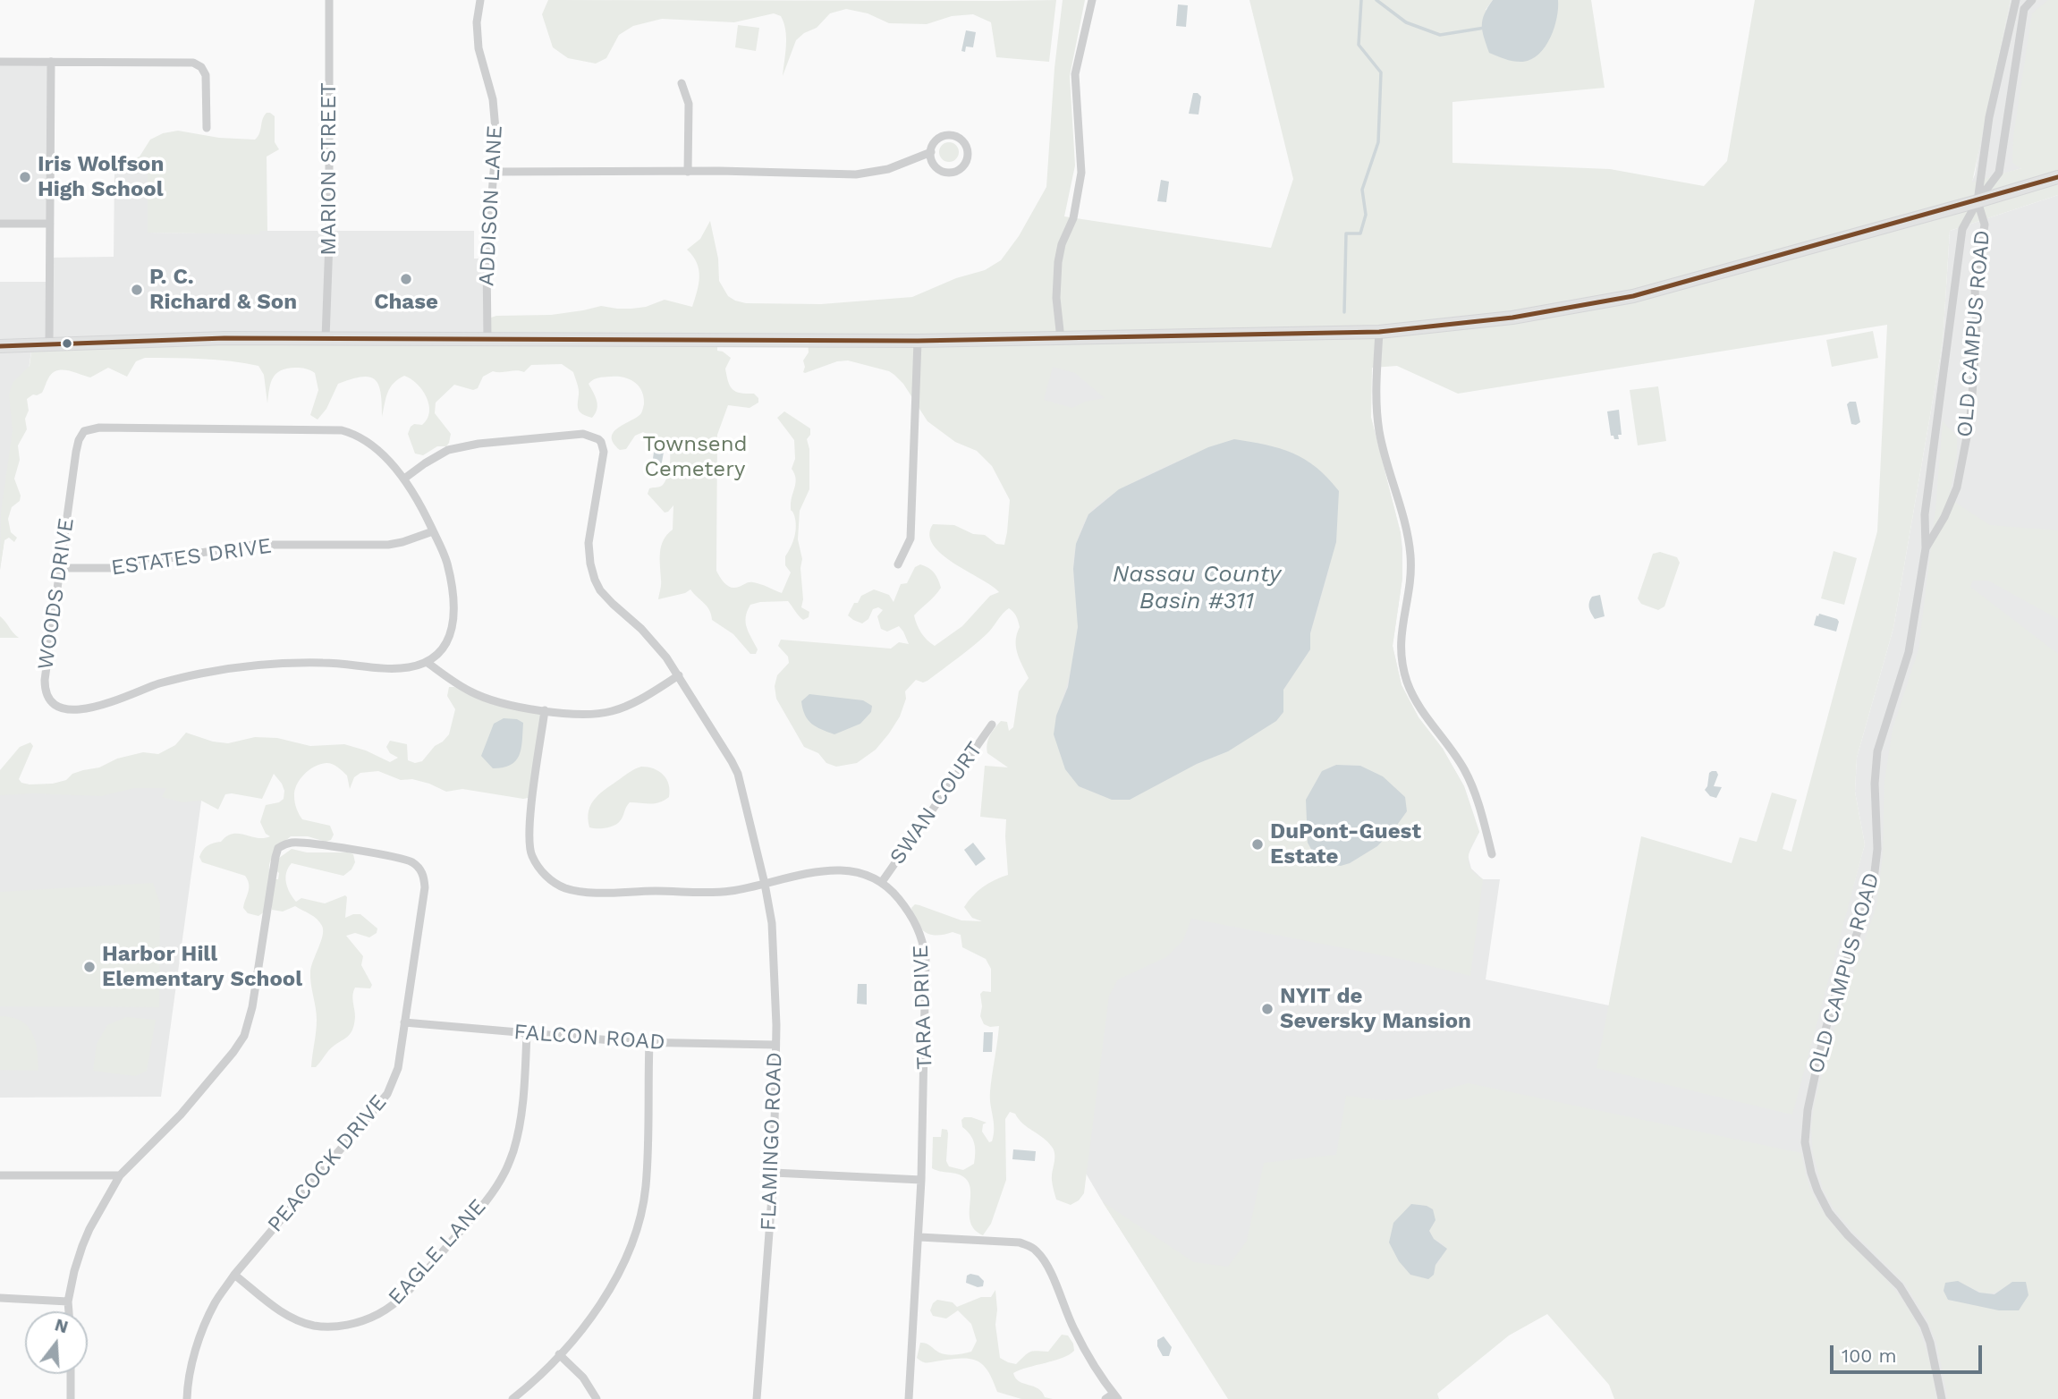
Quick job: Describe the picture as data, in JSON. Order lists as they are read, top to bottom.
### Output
{
  "streets": {
    "street": [
      "MARION STREET",
      "ADDISON LANE",
      "OLD CAMPUS ROAD",
      "ESTATES DRIVE",
      "WOODS DRIVE",
      "SWAN COURT",
      "TARA DRIVE",
      "FALCON ROAD",
      "FLAMINGO ROAD",
      "PEACOCK DRIVE",
      "EAGLE LANE"
    ]
  },
  "crossings": [
    ["ESTATES DRIVE", "WOODS DRIVE"],
    ["WOODS DRIVE", "FLAMINGO ROAD"],
    ["SWAN COURT", "TARA DRIVE"],
    ["TARA DRIVE", "FLAMINGO ROAD"],
    ["FALCON ROAD", "FLAMINGO ROAD"],
    ["FALCON ROAD", "PEACOCK DRIVE"],
    ["FALCON ROAD", "EAGLE LANE"],
    ["PEACOCK DRIVE", "EAGLE LANE"]
  ],
  "water": ["Nassau County Basin #311"],
  "parks": ["Townsend Cemetery"],
  "places": [
    "Iris Wolfson High School",
    "Chase",
    "P. C. Richard & Son",
    "DuPont-Guest Estate",
    "Harbor Hill Elementary School",
    "NYIT de Seversky Mansion"
  ],
  "scale_bar": "100 m",
  "north": "top"
}
